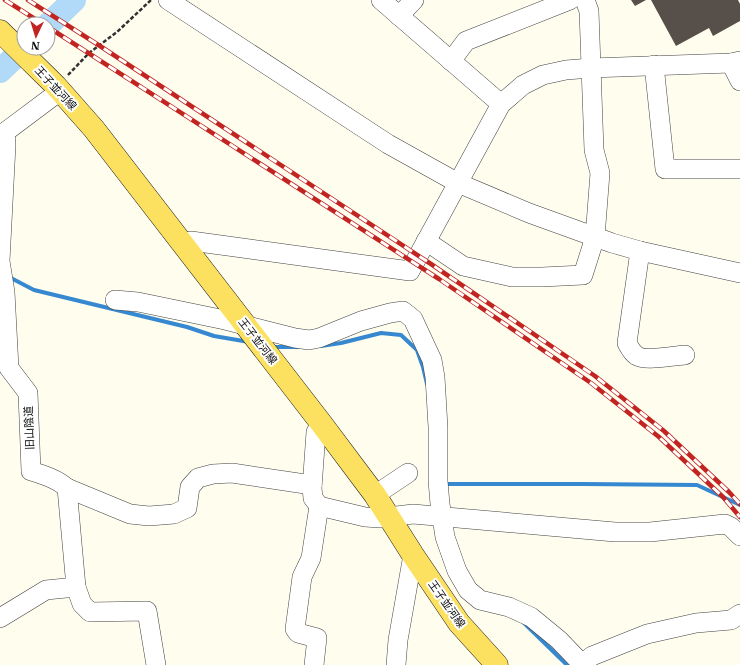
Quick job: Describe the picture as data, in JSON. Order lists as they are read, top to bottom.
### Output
{
  "streets": {
    "main road": ["王子並河線"],
    "street": ["旧山陰道"]
  },
  "crossings": [
    ["王子並河線", "旧山陰道"]
  ],
  "north": "bottom"
}
